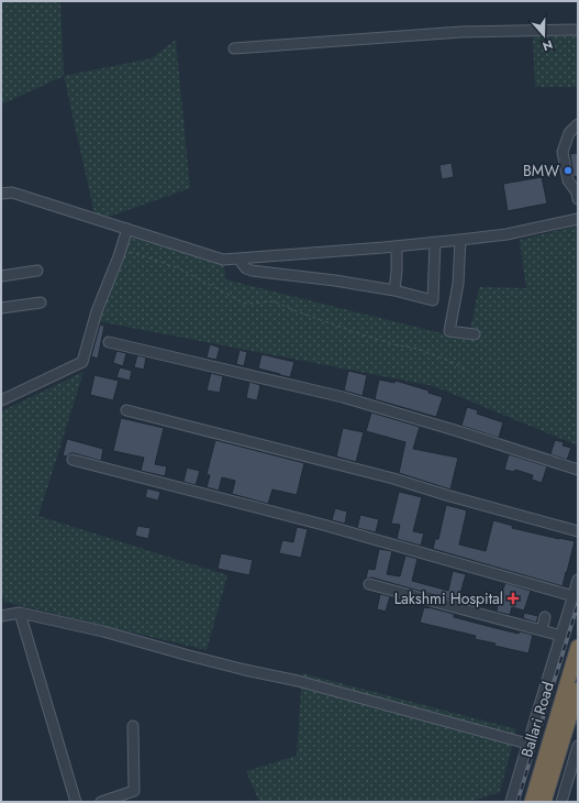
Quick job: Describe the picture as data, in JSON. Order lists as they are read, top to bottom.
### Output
{
  "streets": {
    "highway": ["Ballari Road"]
  },
  "places": {
    "other": ["BMW"],
    "health": ["Lakshmi Hospital"]
  },
  "north": "bottom"
}
